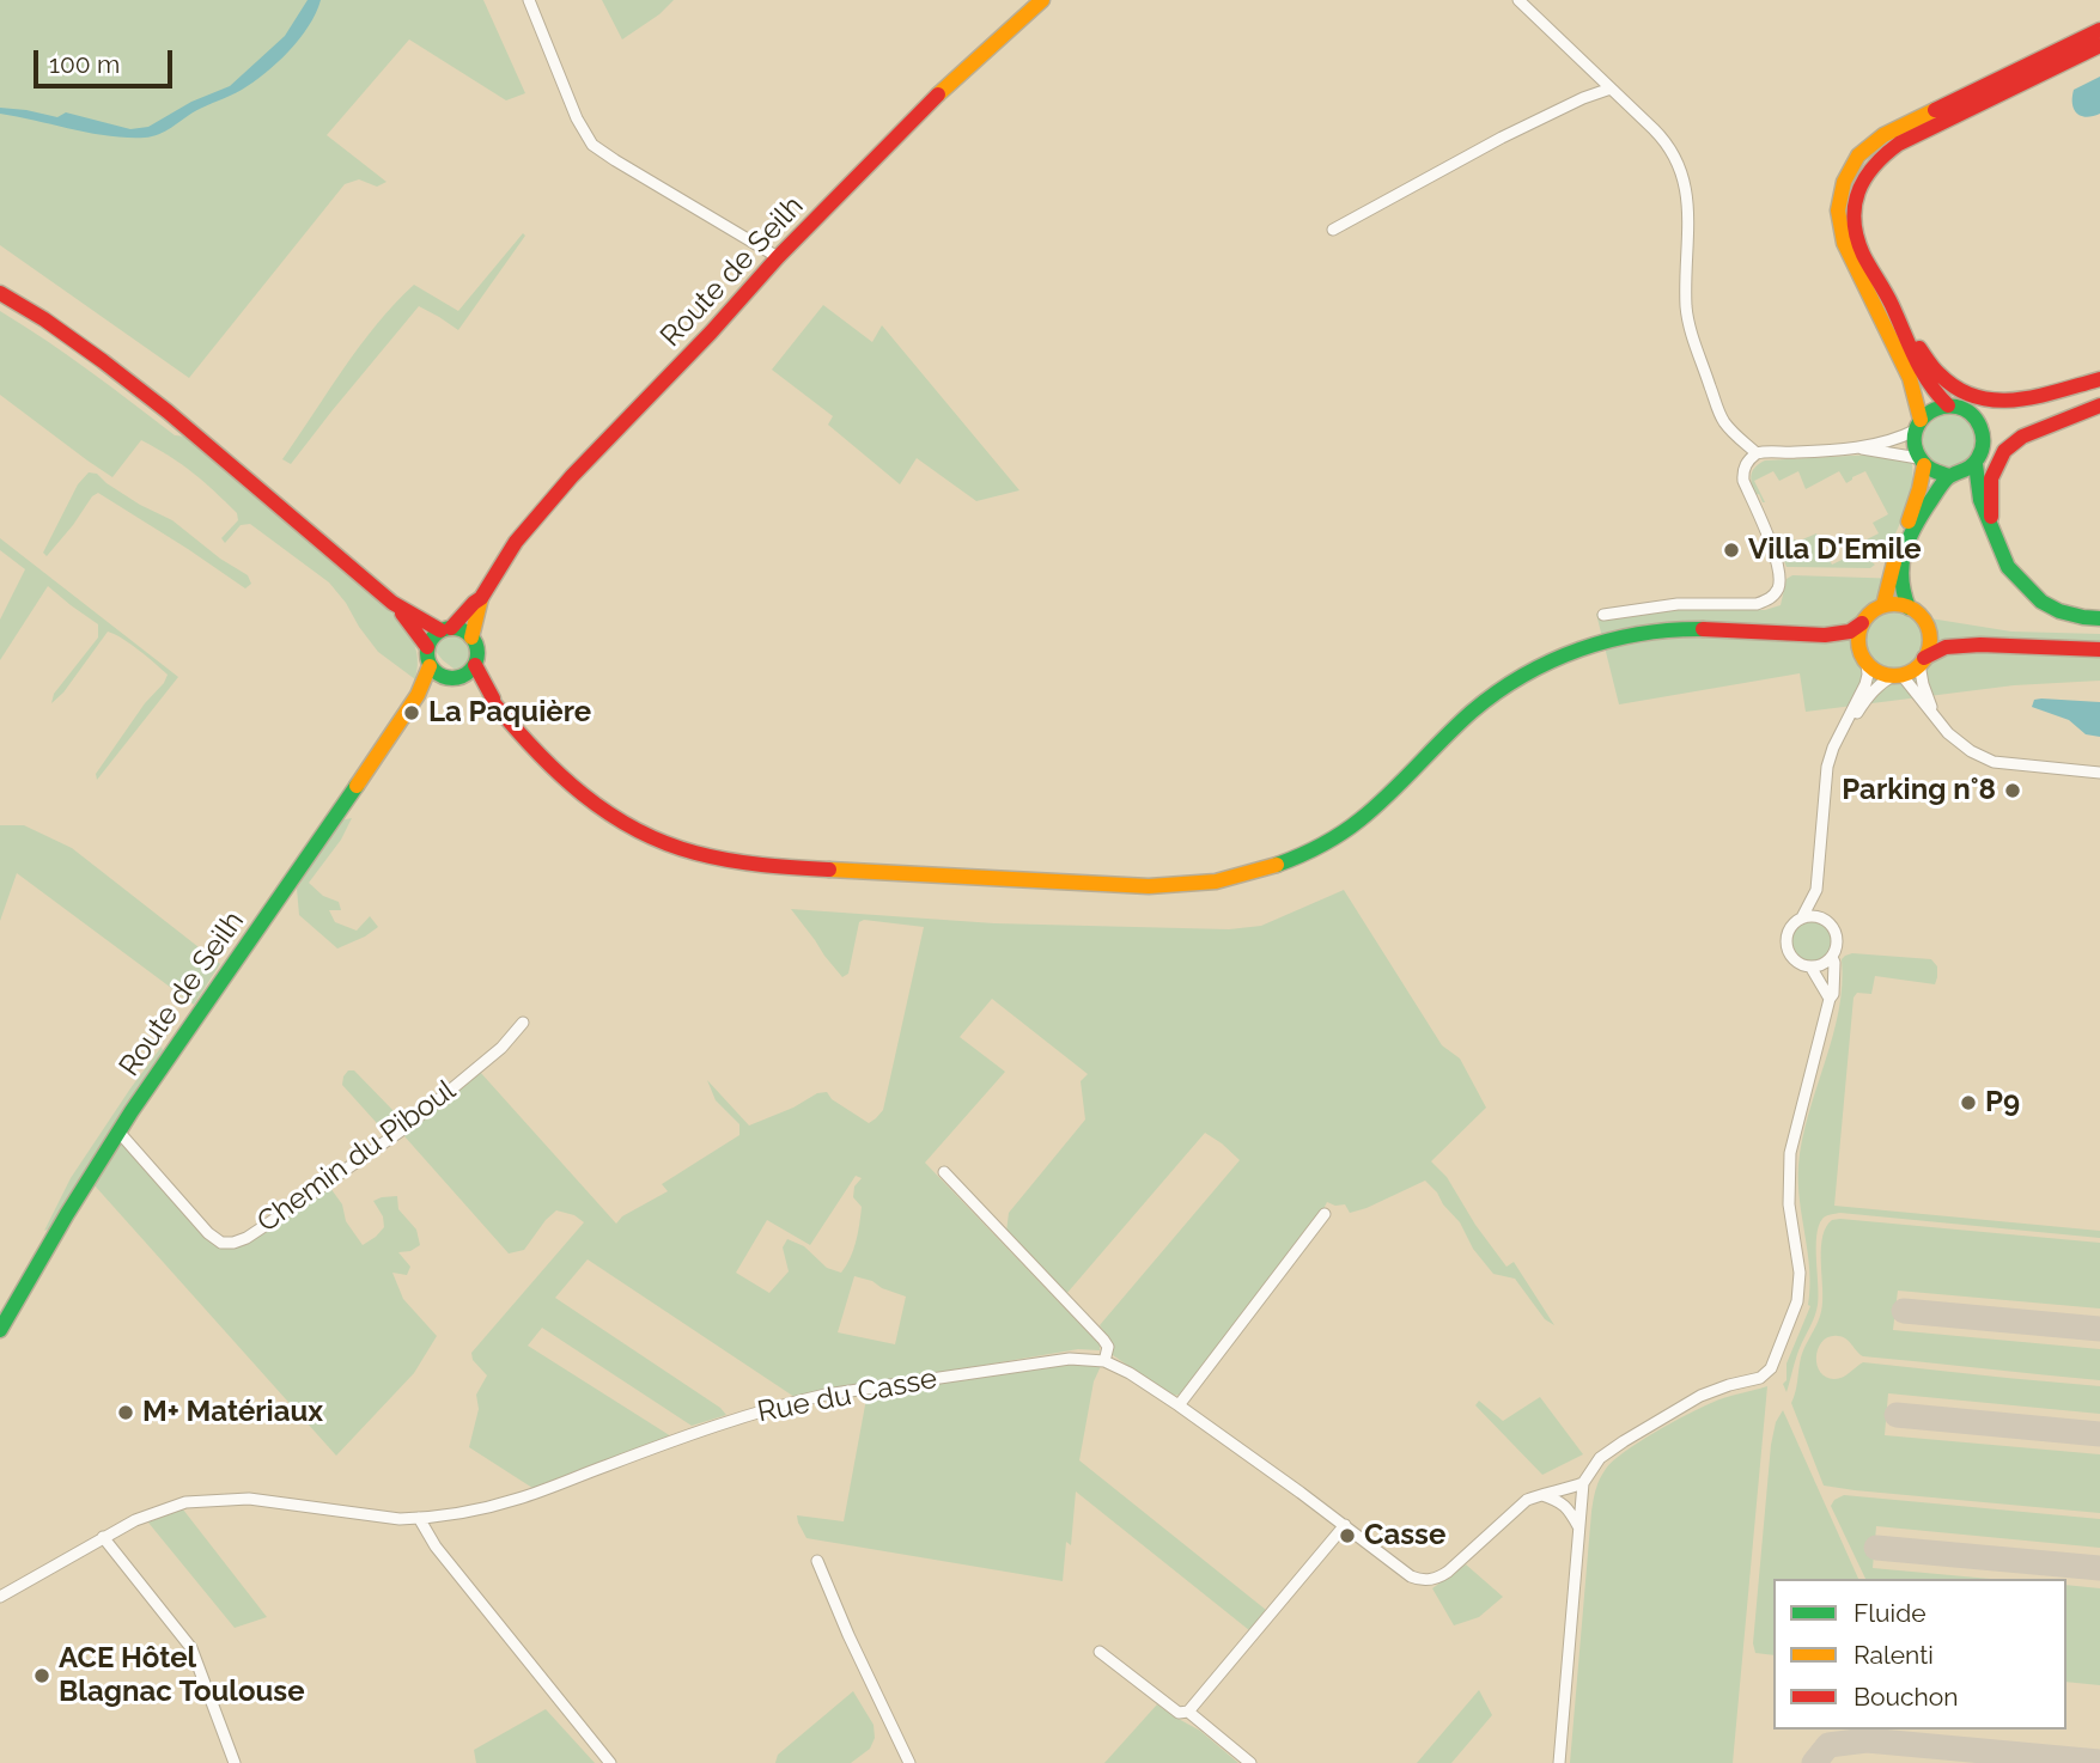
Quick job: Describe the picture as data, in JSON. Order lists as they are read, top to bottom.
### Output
{
  "streets": {
    "main road": ["Route de Seilh"],
    "street": ["Chemin du Piboul", "Rue du Casse"]
  },
  "crossings": [
    ["Route de Seilh", "Chemin du Piboul"]
  ],
  "places": [
    "Villa D'Emile",
    "La Paquière",
    "Parking n°8",
    "P9",
    "M+ Matériaux",
    "Casse",
    "ACE Hôtel Blagnac Toulouse"
  ],
  "legend": ["Fluide", "Ralenti", "Bouchon"],
  "scale_bar": "100 m"
}
